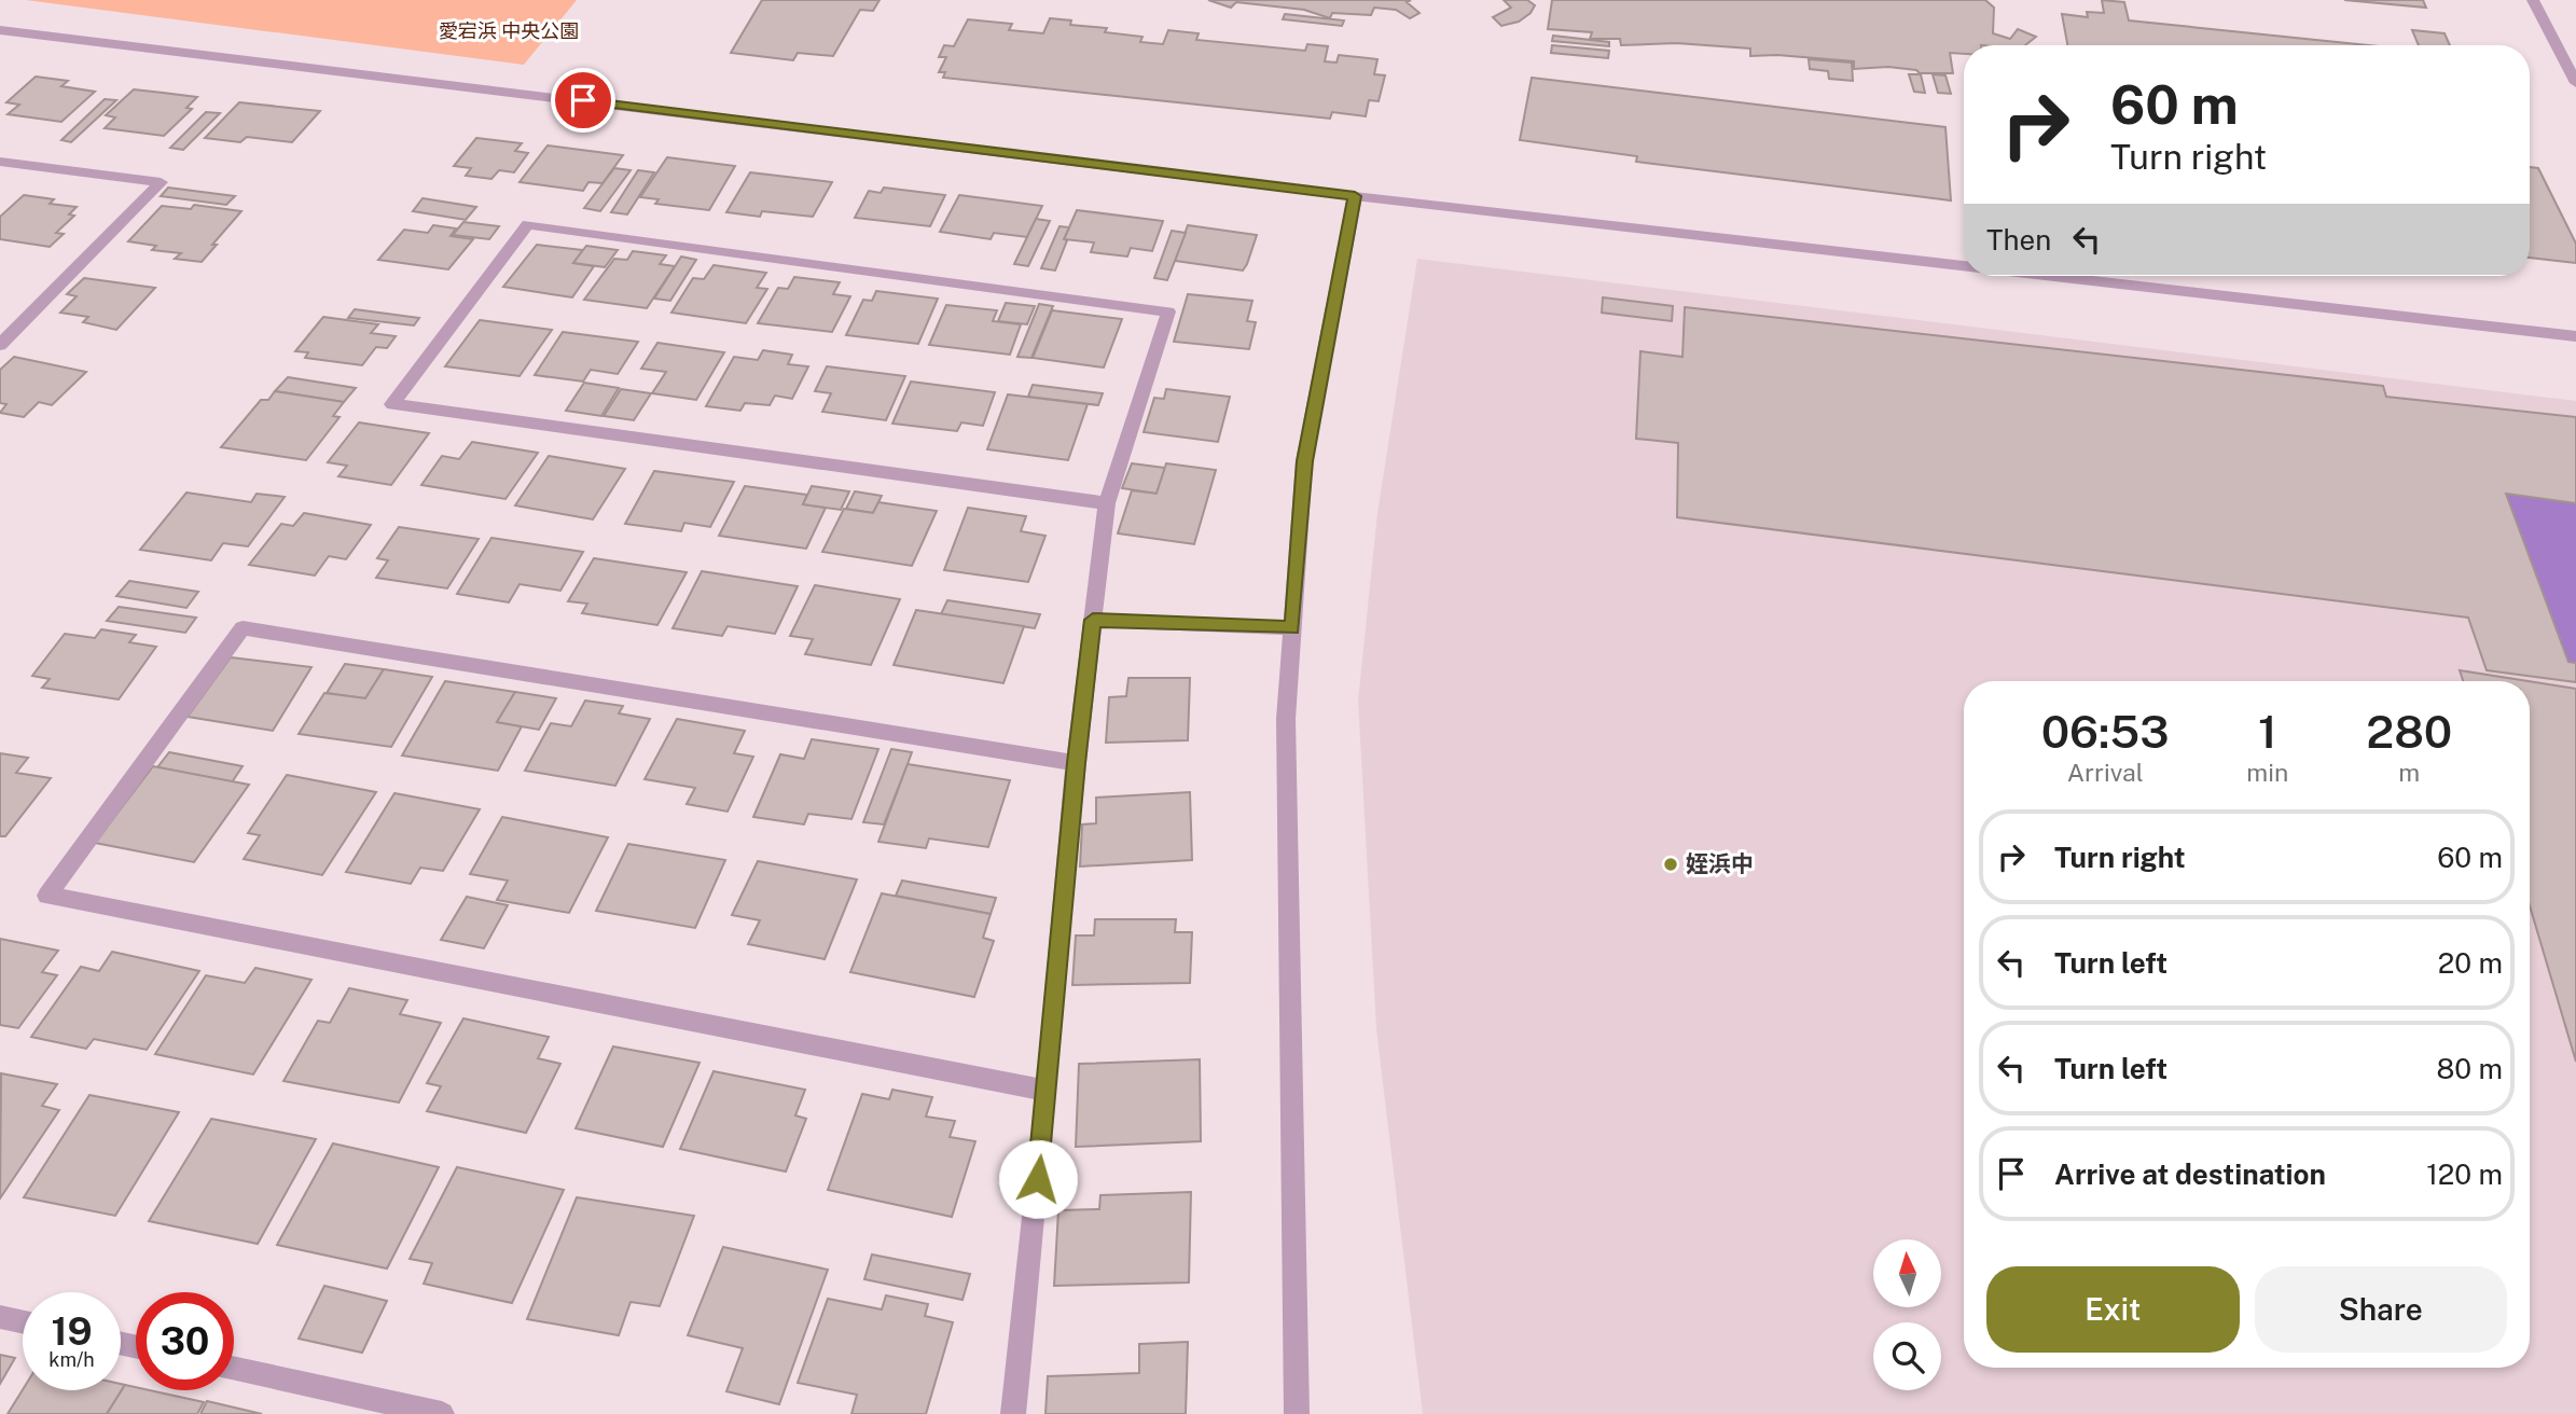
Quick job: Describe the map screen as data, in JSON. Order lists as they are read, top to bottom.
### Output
{
  "parks": ["愛宕浜 中央公園"],
  "places": ["姪浜中"],
  "north": "top",
  "page": {
    "turn": ["60 m", "Turn right"],
    "then": "Then",
    "eta": [
      "06:53",
      "Arrival",
      "1",
      "min",
      "280",
      "m"
    ],
    "list": [
      {
        "name": "Turn right",
        "value": "60 m"
      },
      {
        "name": "Turn left",
        "value": "20 m"
      },
      {
        "name": "Turn left",
        "value": "80 m"
      },
      {
        "name": "Arrive at destination",
        "value": "120 m"
      }
    ],
    "buttons": ["Exit", "Share"],
    "speed": "19 km/h",
    "limit": "30"
  }
}
